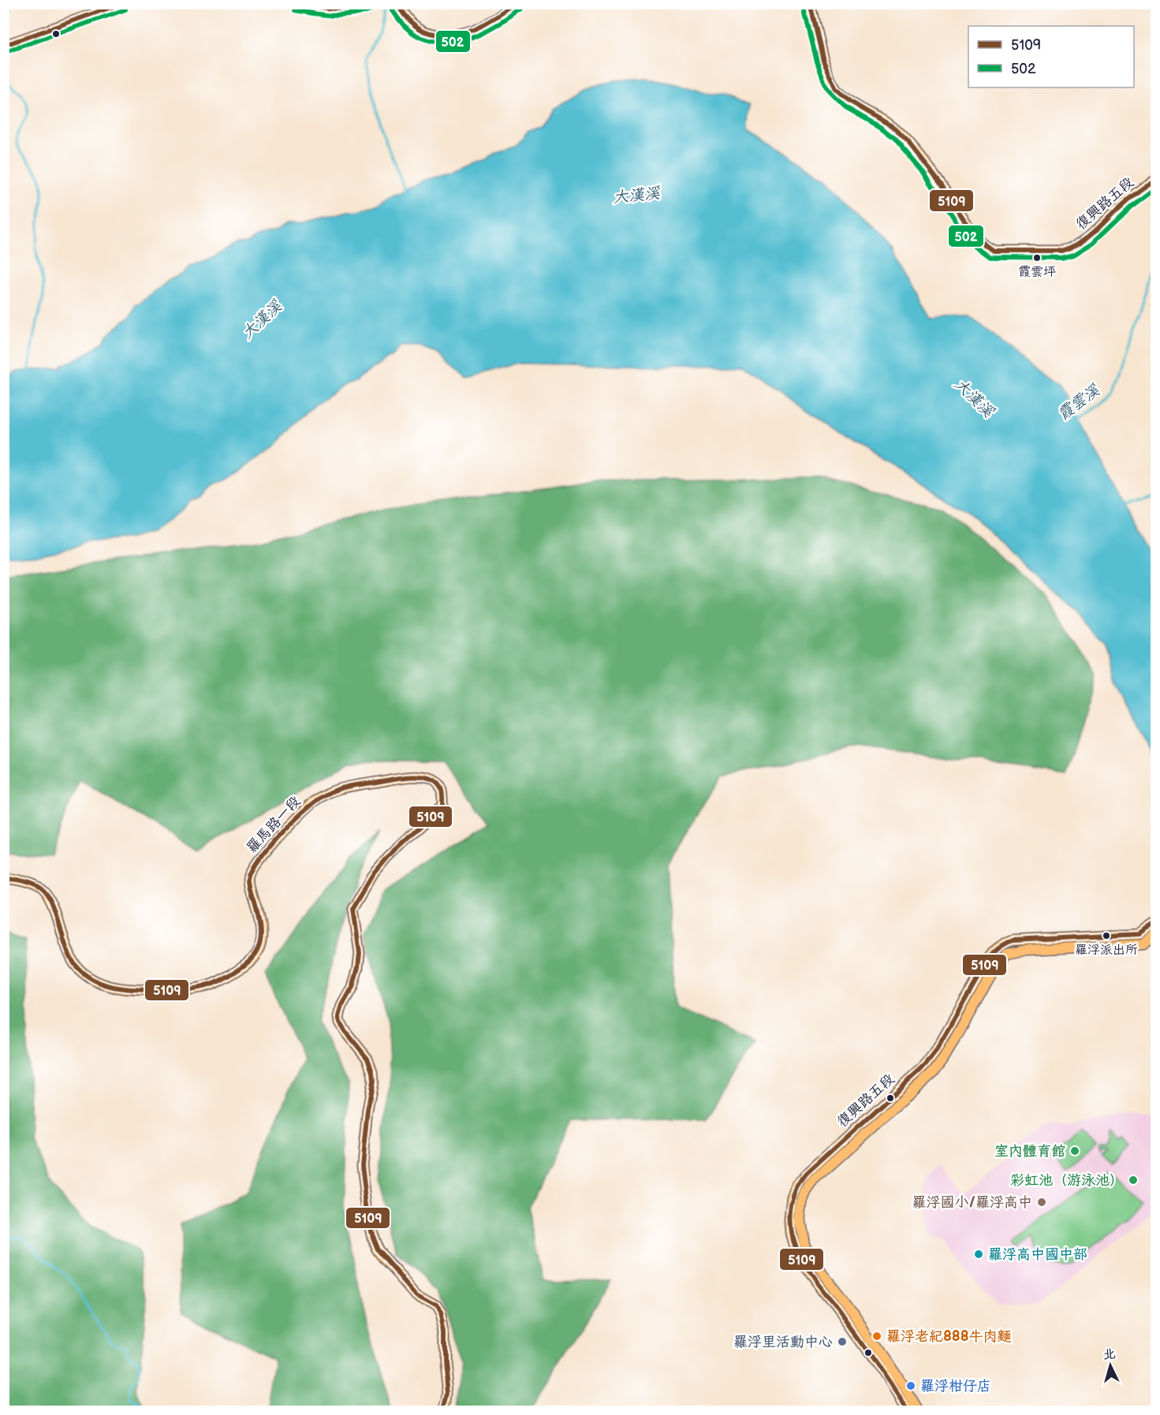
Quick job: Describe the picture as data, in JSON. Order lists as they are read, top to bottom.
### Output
{
  "streets": {
    "main road": ["復興路五段", "羅馬路一段"]
  },
  "water": ["大漢溪", "霞雲溪"],
  "places": [
    "霞雲坪",
    "羅浮派出所",
    "室內體育館",
    "彩虹池（游泳池）",
    "羅浮國小/羅浮高中",
    "羅浮高中國中部",
    "羅浮老紀888牛肉麵",
    "羅浮里活動中心",
    "羅浮柑仔店"
  ],
  "lines": ["transit line 5109", "transit line 502"],
  "legend": ["5109", "502"],
  "north": "top"
}
